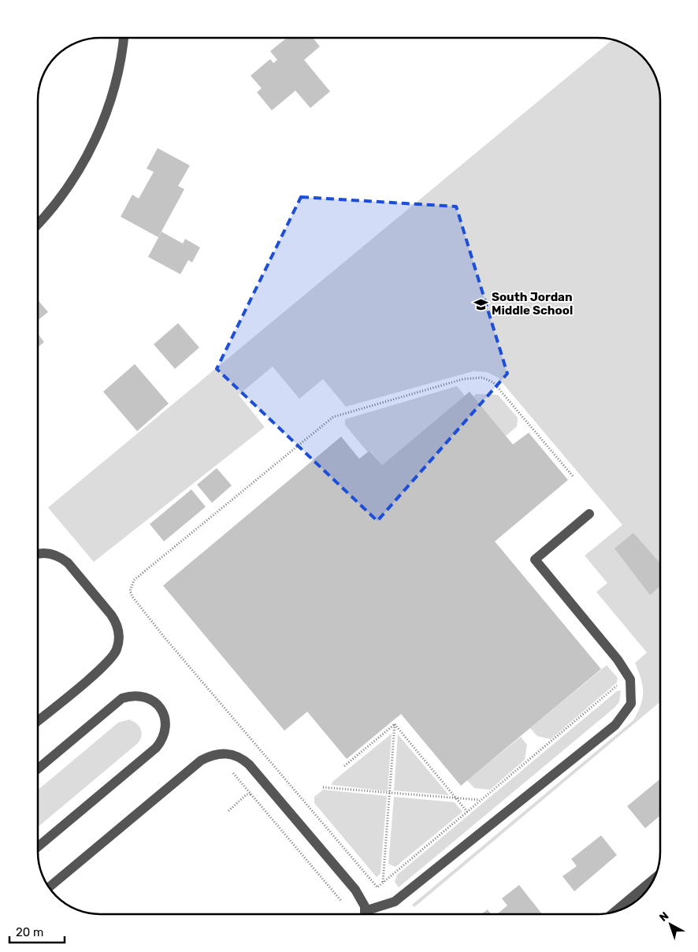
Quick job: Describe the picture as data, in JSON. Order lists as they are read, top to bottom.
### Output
{
  "places": {
    "school or university": ["South Jordan Middle School"]
  },
  "scale_bar": "20 m",
  "north": "top left"
}
